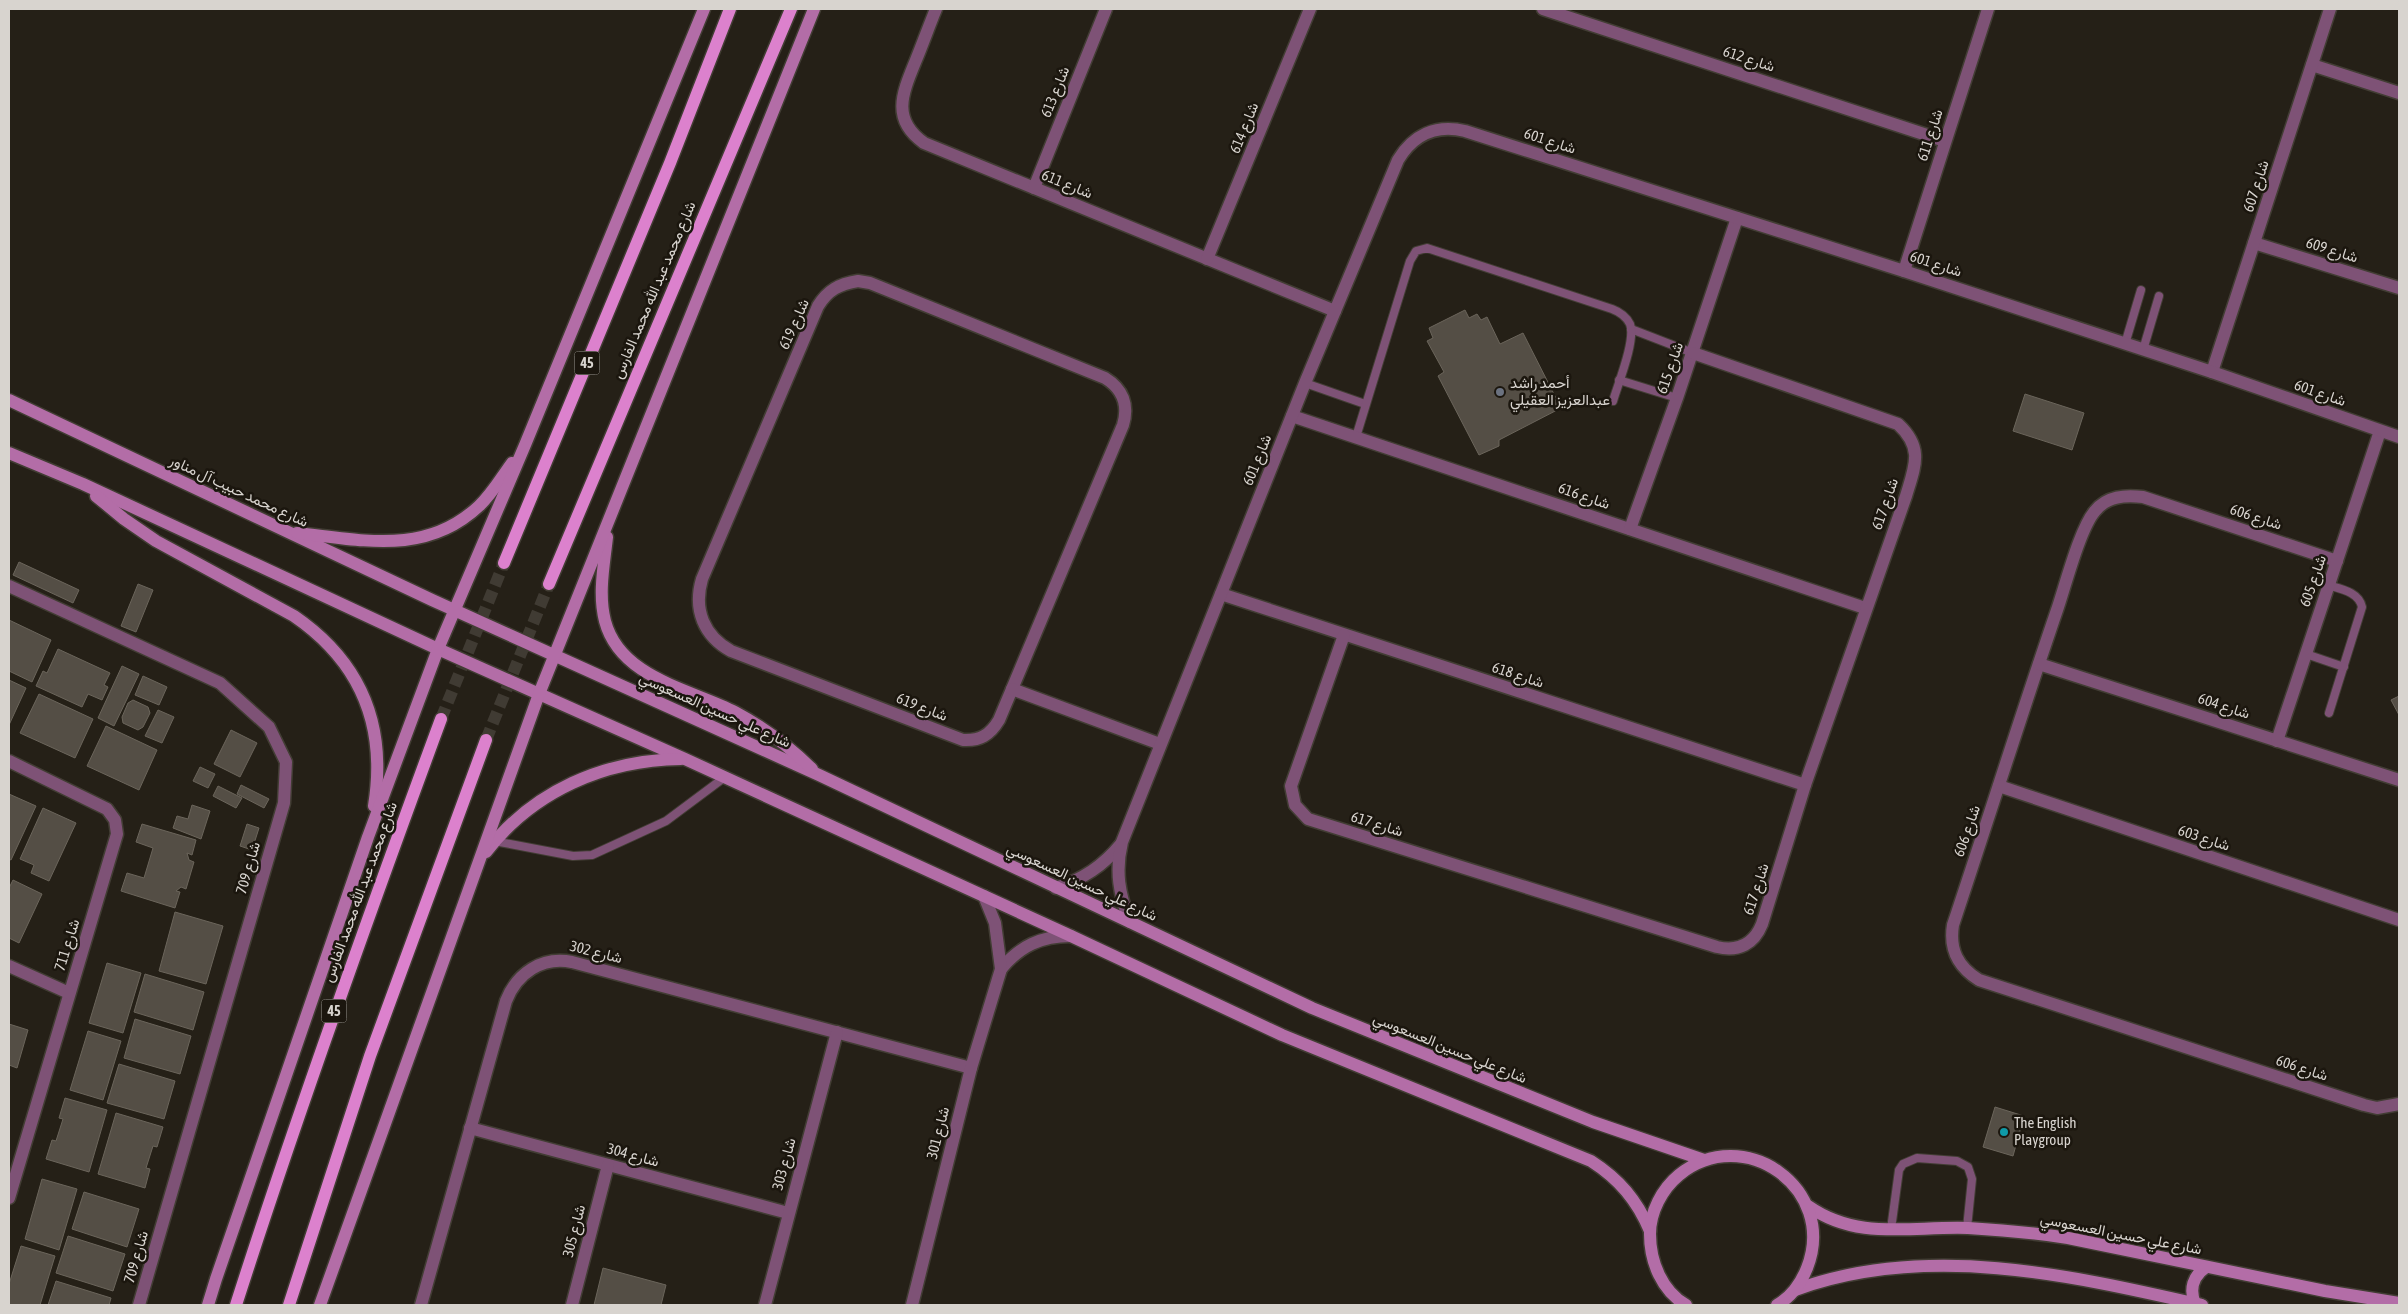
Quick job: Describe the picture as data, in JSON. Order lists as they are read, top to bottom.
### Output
{
  "streets": {
    "main road": ["شارع محمد عبد الله محمد الفارس", "45"],
    "street": [
      "شارع 612",
      "شارع 613",
      "شارع 614",
      "شارع 611",
      "شارع 601",
      "شارع 607",
      "شارع 609",
      "شارع 619",
      "شارع 615",
      "شارع محمد حبيب آل مناور",
      "شارع 616",
      "شارع 617",
      "شارع 606",
      "شارع 605",
      "شارع 618",
      "شارع 604",
      "شارع علي حسين العسعوسي",
      "شارع 603",
      "شارع 709",
      "شارع 711",
      "شارع 302",
      "شارع 301",
      "شارع 304",
      "شارع 303",
      "شارع 305"
    ]
  },
  "crossings": [
    ["شارع 612", "شارع 611"],
    ["شارع 613", "شارع 611"],
    ["شارع 614", "شارع 611"],
    ["شارع 611", "شارع 601"],
    ["شارع 601", "شارع 607"],
    ["شارع 601", "شارع 615"],
    ["شارع 601", "شارع 616"],
    ["شارع 601", "شارع 605"],
    ["شارع 601", "شارع 618"],
    ["شارع 601", "شارع علي حسين العسعوسي"],
    ["شارع 607", "شارع 609"],
    ["شارع 615", "شارع 616"],
    ["شارع 615", "شارع 617"],
    ["شارع محمد حبيب آل مناور", "شارع علي حسين العسعوسي"],
    ["شارع 616", "شارع 617"],
    ["شارع 617", "شارع 618"],
    ["شارع 606", "شارع 605"],
    ["شارع 606", "شارع 604"],
    ["شارع 606", "شارع 603"],
    ["شارع 605", "شارع 604"],
    ["شارع 302", "شارع 301"],
    ["شارع 302", "شارع 304"],
    ["شارع 302", "شارع 303"],
    ["شارع 304", "شارع 303"],
    ["شارع 304", "شارع 305"]
  ],
  "places": ["أحمد راشد عبدالعزيز العقيلي", "The English Playgroup"]
}
